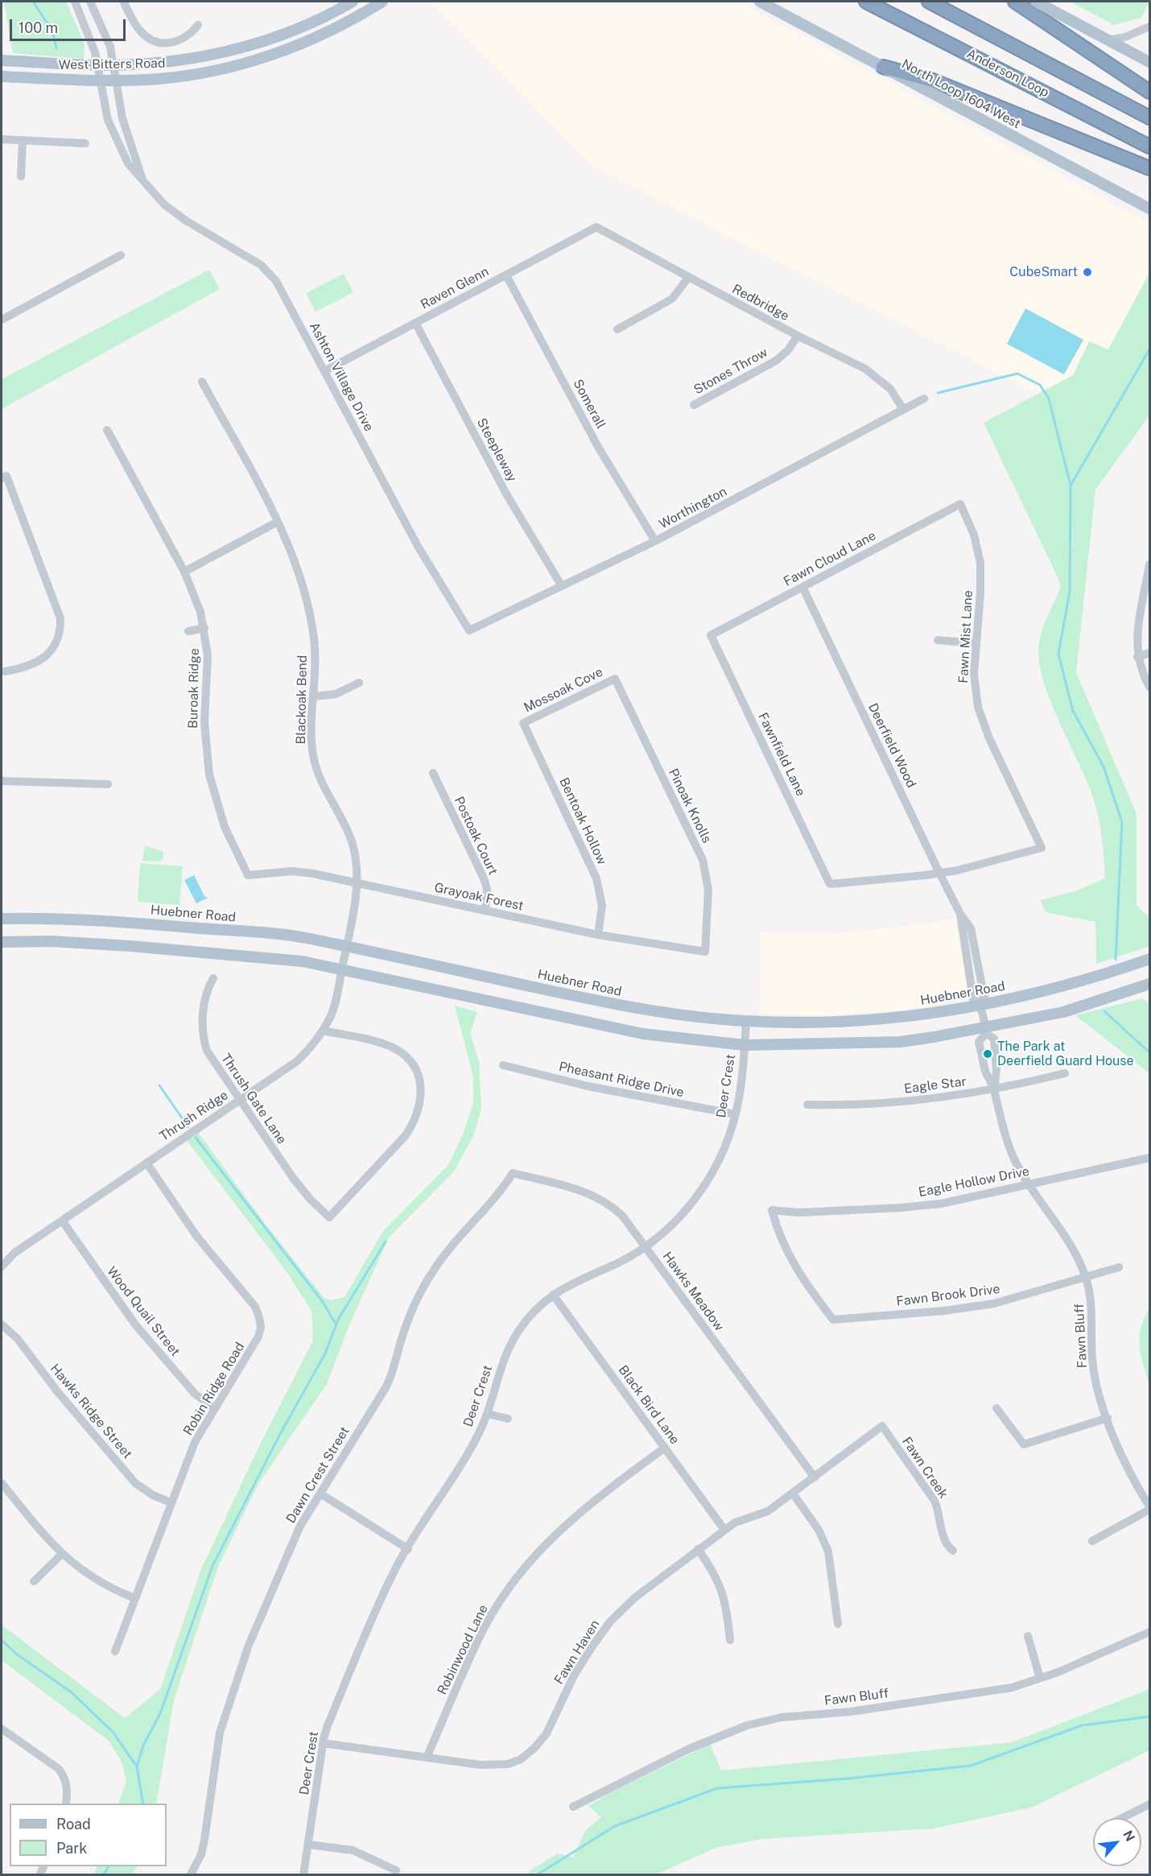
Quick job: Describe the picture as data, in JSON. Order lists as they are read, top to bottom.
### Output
{
  "streets": {
    "highway": ["Anderson Loop"],
    "main road": ["West Bitters Road", "North Loop 1604 West", "Huebner Road"],
    "street": [
      "Raven Glenn",
      "Redbridge",
      "Stones Throw",
      "Ashton Village Drive",
      "Somerall",
      "Steepleway",
      "Worthington",
      "Fawn Cloud Lane",
      "Fawn Mist Lane",
      "Buroak Ridge",
      "Mossoak Cove",
      "Blackoak Bend",
      "Deerfield Wood",
      "Fawnfield Lane",
      "Pinoak Knolls",
      "Bentoak Hollow",
      "Postoak Court",
      "Grayoak Forest",
      "Pheasant Ridge Drive",
      "Eagle Star",
      "Deer Crest",
      "Thrush Gate Lane",
      "Thrush Ridge",
      "Eagle Hollow Drive",
      "Hawks Meadow",
      "Fawn Brook Drive",
      "Wood Quail Street",
      "Fawn Bluff",
      "Robin Ridge Road",
      "Black Bird Lane",
      "Hawks Ridge Street",
      "Fawn Creek",
      "Dawn Crest Street",
      "Robinwood Lane",
      "Fawn Haven"
    ]
  },
  "crossings": [
    ["West Bitters Road", "Ashton Village Drive"],
    ["Raven Glenn", "Redbridge"],
    ["Raven Glenn", "Ashton Village Drive"],
    ["Raven Glenn", "Somerall"],
    ["Raven Glenn", "Steepleway"],
    ["Redbridge", "Stones Throw"],
    ["Redbridge", "Worthington"],
    ["Ashton Village Drive", "Worthington"],
    ["Somerall", "Worthington"],
    ["Steepleway", "Worthington"],
    ["Fawn Cloud Lane", "Fawn Mist Lane"],
    ["Fawn Cloud Lane", "Deerfield Wood"],
    ["Fawn Cloud Lane", "Fawnfield Lane"],
    ["Fawn Mist Lane", "Deerfield Wood"],
    ["Fawn Mist Lane", "Fawnfield Lane"],
    ["Buroak Ridge", "Grayoak Forest"],
    ["Mossoak Cove", "Pinoak Knolls"],
    ["Mossoak Cove", "Bentoak Hollow"],
    ["Blackoak Bend", "Grayoak Forest"],
    ["Blackoak Bend", "Huebner Road"],
    ["Blackoak Bend", "Thrush Ridge"],
    ["Deerfield Wood", "Fawnfield Lane"],
    ["Deerfield Wood", "Huebner Road"],
    ["Pinoak Knolls", "Grayoak Forest"],
    ["Bentoak Hollow", "Grayoak Forest"],
    ["Postoak Court", "Grayoak Forest"],
    ["Huebner Road", "Deer Crest"],
    ["Huebner Road", "Thrush Ridge"],
    ["Pheasant Ridge Drive", "Deer Crest"],
    ["Eagle Star", "Fawn Bluff"],
    ["Deer Crest", "Hawks Meadow"],
    ["Deer Crest", "Black Bird Lane"],
    ["Deer Crest", "Fawn Haven"],
    ["Thrush Gate Lane", "Thrush Ridge"],
    ["Thrush Ridge", "Wood Quail Street"],
    ["Thrush Ridge", "Robin Ridge Road"],
    ["Eagle Hollow Drive", "Fawn Brook Drive"],
    ["Eagle Hollow Drive", "Fawn Bluff"],
    ["Hawks Meadow", "Dawn Crest Street"],
    ["Hawks Meadow", "Fawn Haven"],
    ["Fawn Brook Drive", "Fawn Bluff"],
    ["Wood Quail Street", "Robin Ridge Road"],
    ["Robin Ridge Road", "Hawks Ridge Street"],
    ["Black Bird Lane", "Robinwood Lane"],
    ["Black Bird Lane", "Fawn Haven"],
    ["Fawn Creek", "Fawn Haven"],
    ["Robinwood Lane", "Fawn Haven"]
  ],
  "places": ["CubeSmart", "The Park at Deerfield Guard House"],
  "legend": ["Road", "Park"],
  "scale_bar": "100 m",
  "north": "top right"
}
